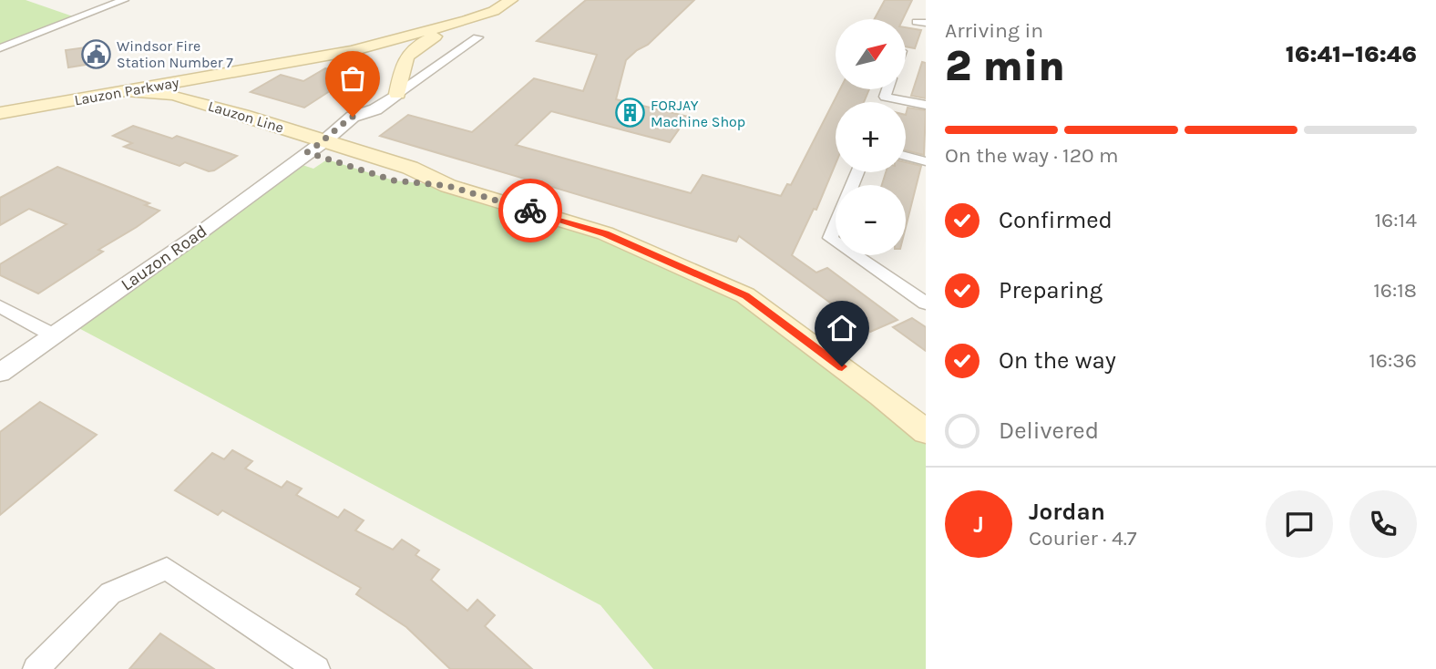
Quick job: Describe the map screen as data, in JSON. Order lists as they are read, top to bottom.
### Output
{
  "streets": {
    "main road": ["Lauzon Parkway", "Lauzon Line"],
    "street": ["Lauzon Road"]
  },
  "crossings": [
    ["Lauzon Parkway", "Lauzon Line"],
    ["Lauzon Line", "Lauzon Road"]
  ],
  "places": {
    "public building": ["Windsor Fire Station Number 7"],
    "building": ["FORJAY Machine Shop"]
  },
  "north": "top right",
  "page": {
    "heading": ["2 min", "Arriving in", "16:41–16:46"],
    "panel": ["Jordan", "Courier · 4.7"],
    "map_buttons": ["+", "−"],
    "bar": "On the way · 120 m",
    "list": [
      ["Confirmed", "16:14"],
      ["Preparing", "16:18"],
      ["On the way", "16:36"],
      "Delivered"
    ],
    "round": "J"
  }
}
